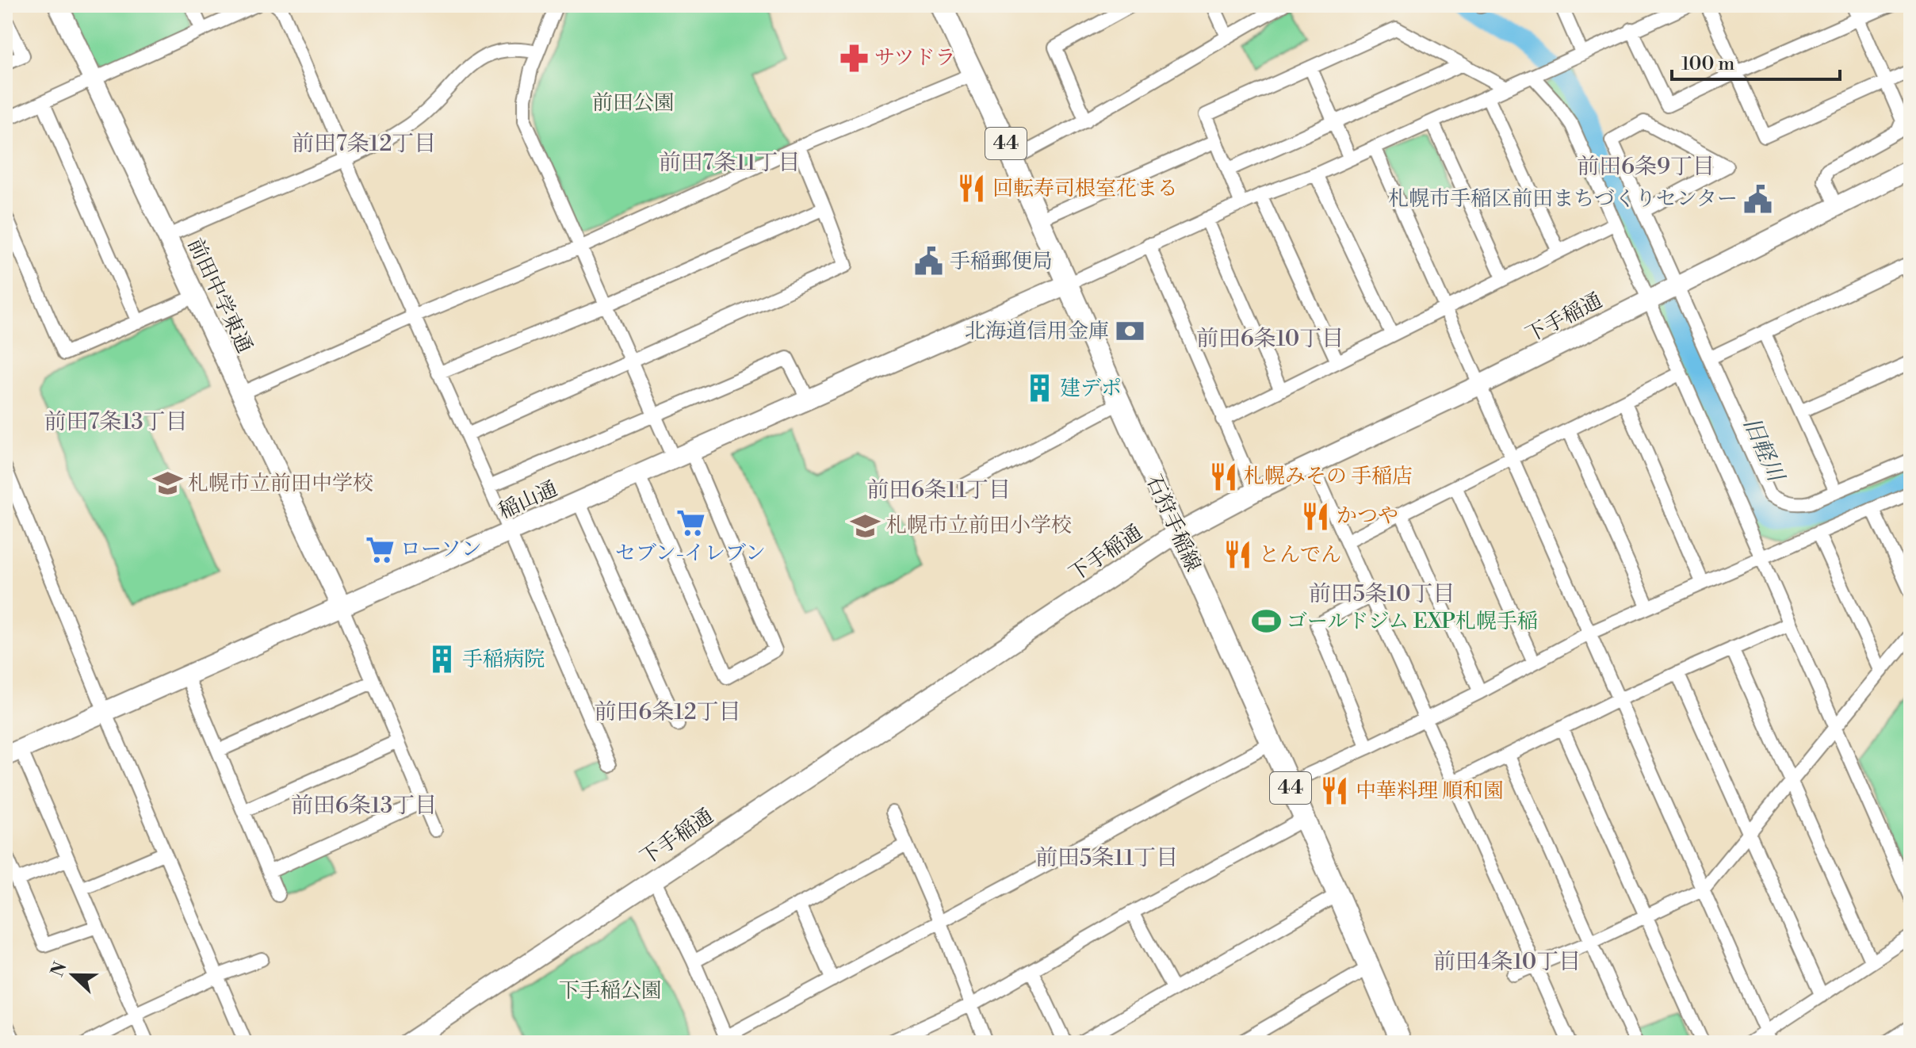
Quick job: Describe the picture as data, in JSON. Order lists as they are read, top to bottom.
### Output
{
  "streets": {
    "main road": ["44", "石狩手稲線"],
    "street": ["前田中学東通", "下手稲通", "稲山通"]
  },
  "crossings": [
    ["前田中学東通", "稲山通"],
    ["下手稲通", "石狩手稲線"],
    ["稲山通", "石狩手稲線"]
  ],
  "districts": [
    "前田7条12丁目",
    "前田7条11丁目",
    "前田6条9丁目",
    "前田6条10丁目",
    "前田7条13丁目",
    "前田6条11丁目",
    "前田5条10丁目",
    "前田6条12丁目",
    "前田6条13丁目",
    "前田5条11丁目",
    "前田4条10丁目"
  ],
  "water": ["旧軽川"],
  "parks": ["前田公園", "下手稲公園"],
  "places": {
    "pharmacy": ["サツドラ"],
    "restaurant": [
      "回転寿司根室花まる",
      "札幌みその 手稲店",
      "かつや",
      "とんでん",
      "中華料理 順和園"
    ],
    "public building": ["札幌市手稲区前田まちづくりセンター", "手稲郵便局"],
    "bank": ["北海道信用金庫"],
    "building": ["建デポ", "手稲病院"],
    "school or university": ["札幌市立前田中学校", "札幌市立前田小学校"],
    "supermarket": ["セブン-イレブン", "ローソン"],
    "sports": ["ゴールドジム EXP札幌手稲"]
  },
  "scale_bar": "100 m",
  "north": "left"
}
